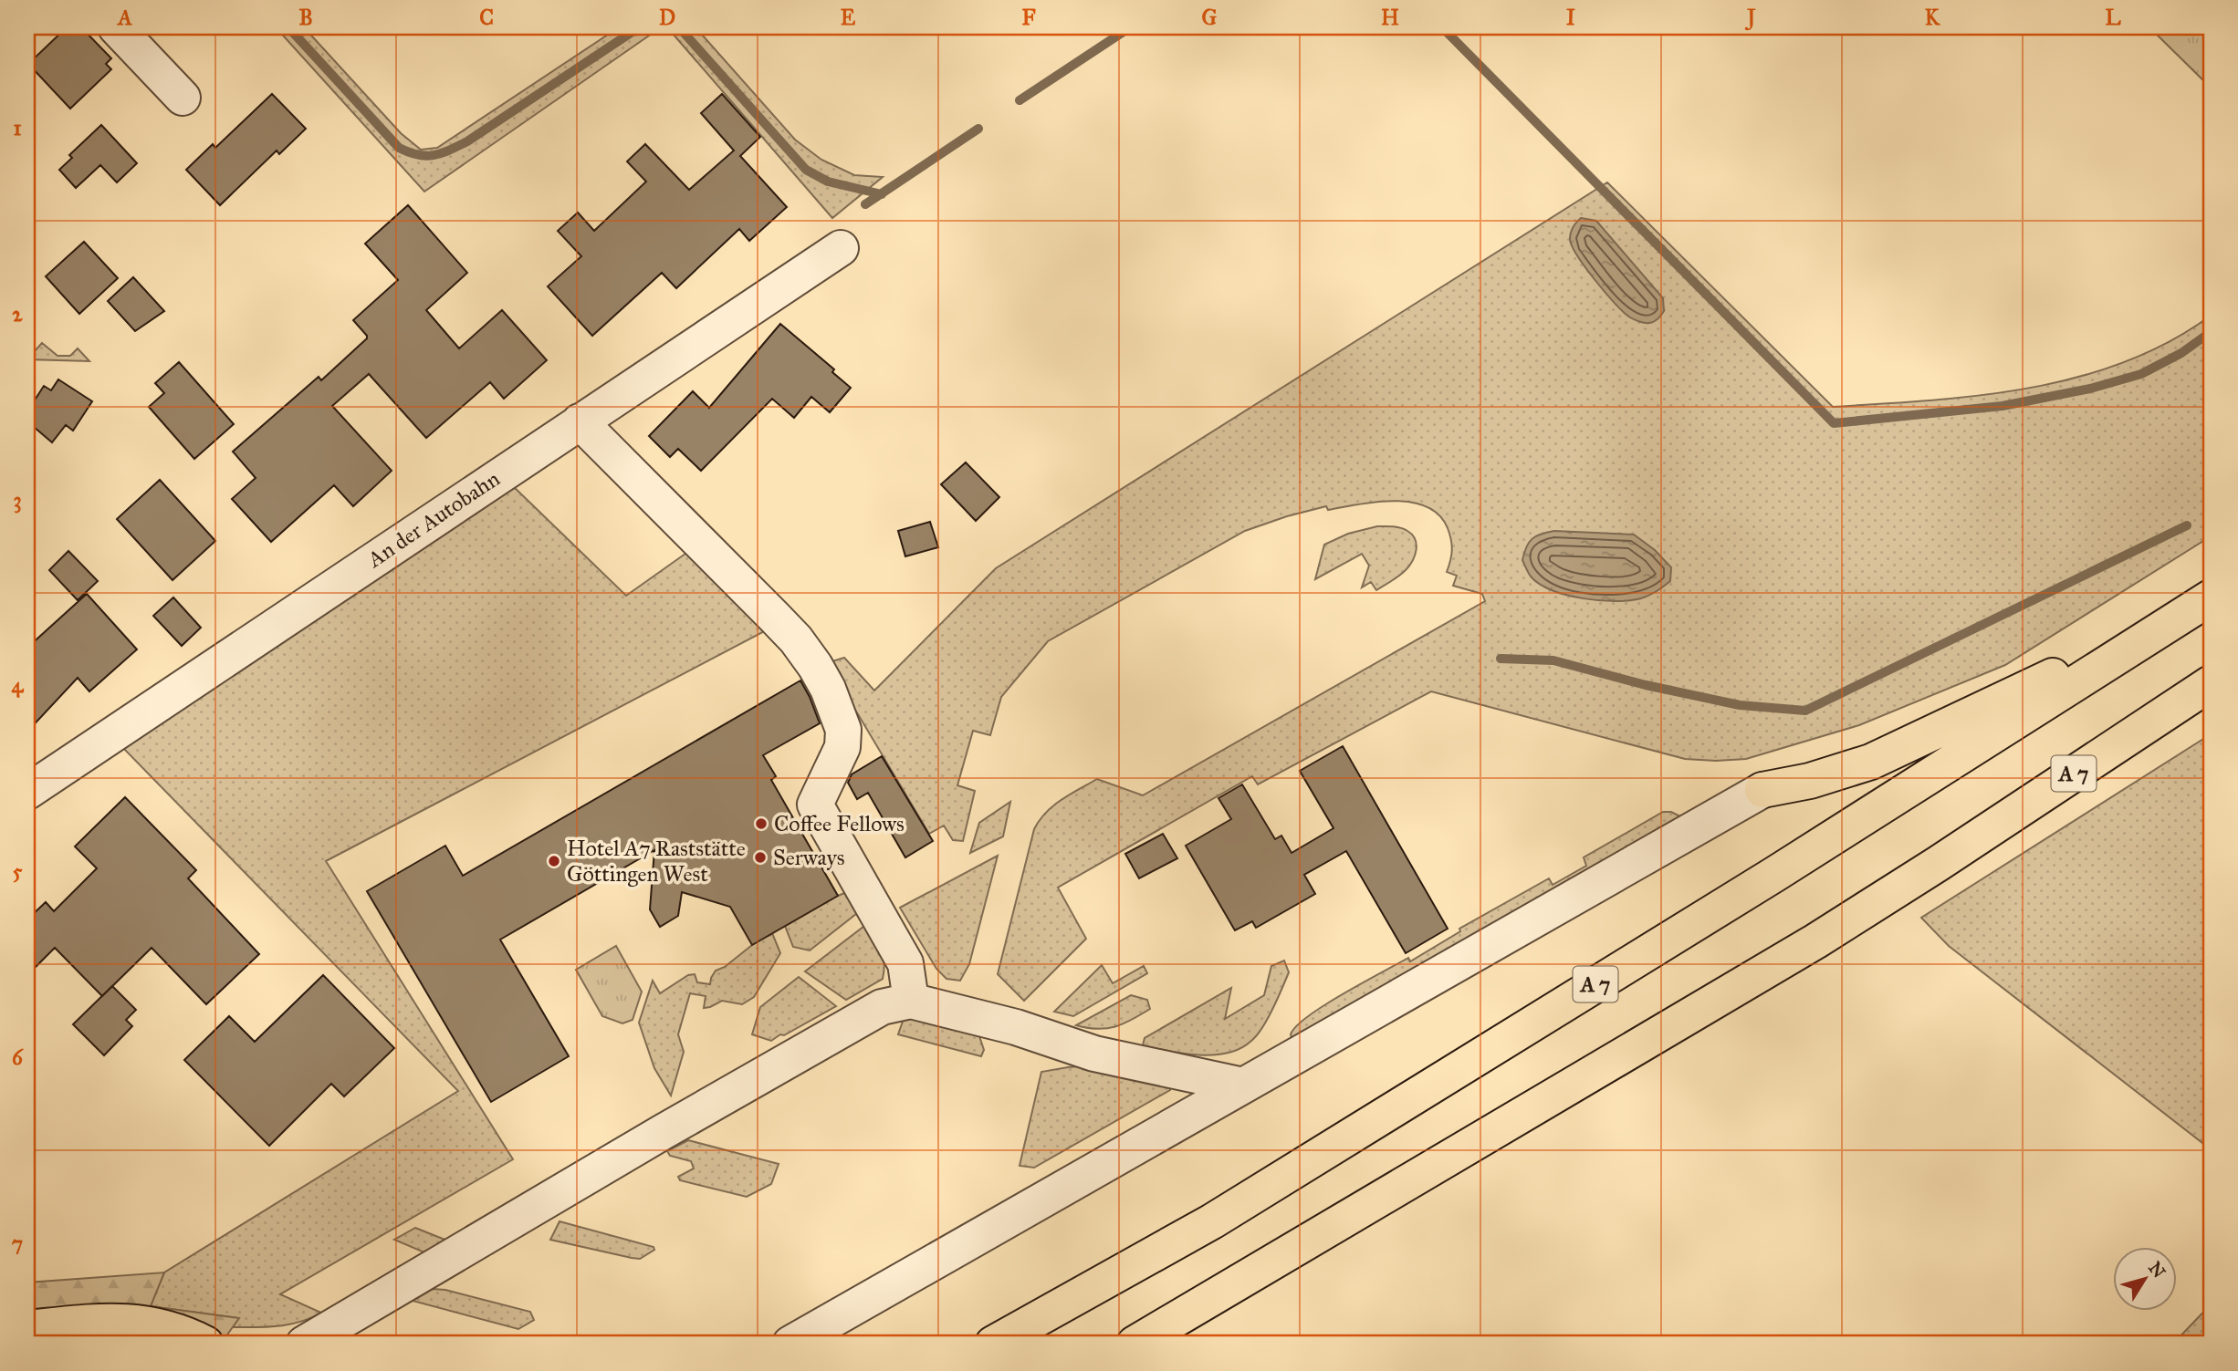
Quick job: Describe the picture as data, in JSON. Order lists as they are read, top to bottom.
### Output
{
  "streets": {
    "highway": ["A 7"],
    "street": ["An der Autobahn"]
  },
  "places": ["Coffee Fellows", "Serways", "Hotel A7 Raststätte Göttingen West"],
  "north": "top right",
  "grid": {
    "columns": [
      "A",
      "B",
      "C",
      "D",
      "E",
      "F",
      "G",
      "H",
      "I",
      "J",
      "K",
      "L"
    ],
    "rows": [
      "1",
      "2",
      "3",
      "4",
      "5",
      "6",
      "7"
    ]
  }
}
